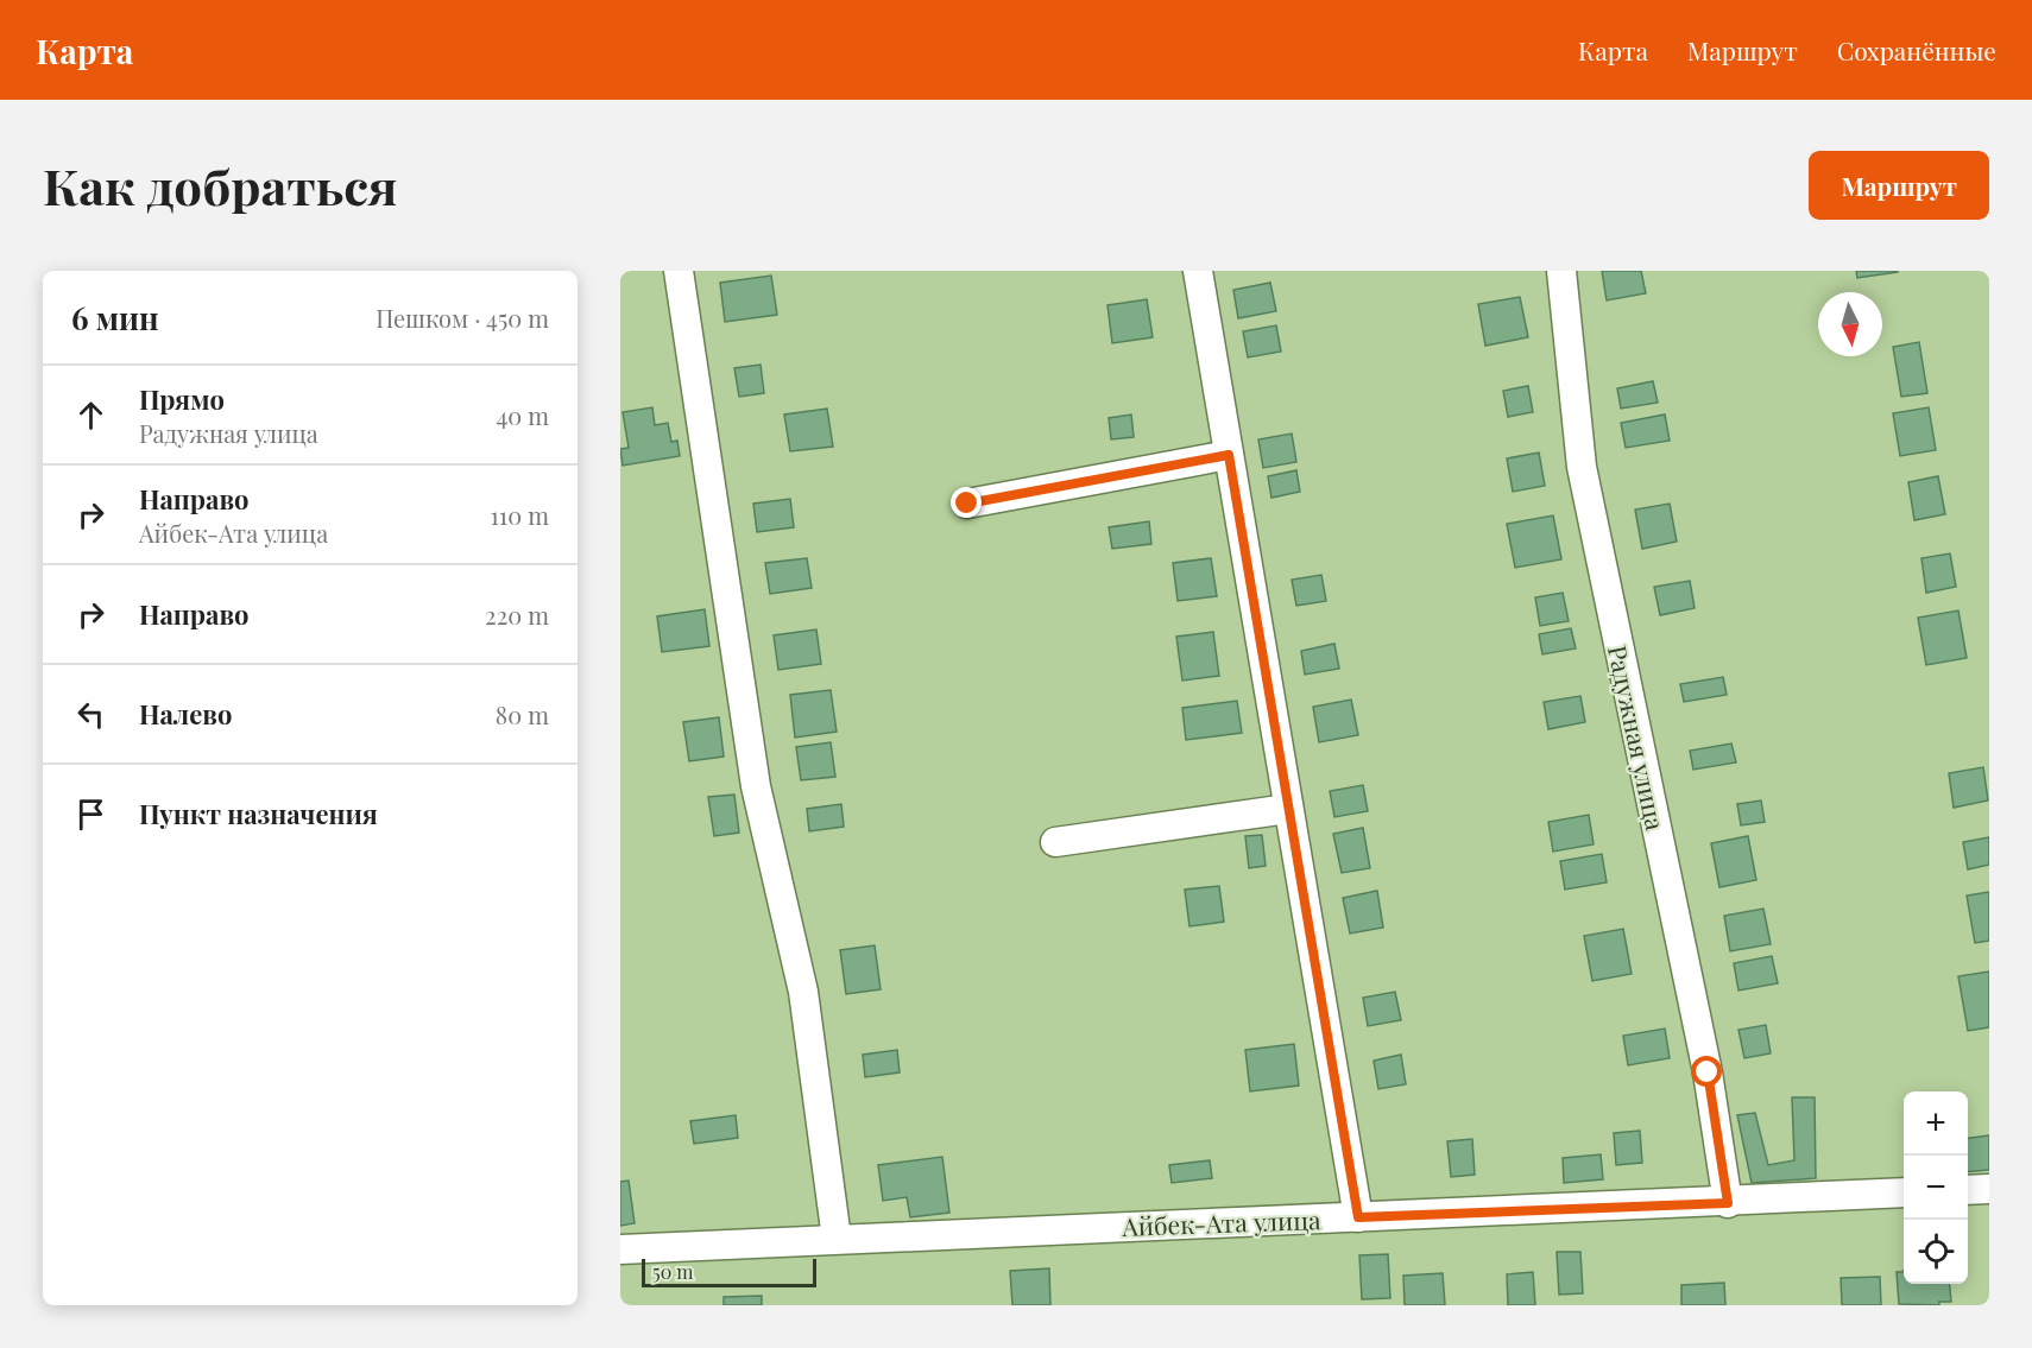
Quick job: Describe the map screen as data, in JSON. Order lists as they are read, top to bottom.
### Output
{
  "streets": {
    "street": ["Радужная улица", "Айбек-Ата улица"]
  },
  "crossings": [
    ["Радужная улица", "Айбек-Ата улица"]
  ],
  "scale_bar": "50 m",
  "north": "bottom",
  "page": {
    "header": "Карта",
    "nav": ["Карта", "Маршрут", "Сохранённые"],
    "buttons": "Маршрут",
    "title": "Как добраться",
    "heading": ["6 мин", "Пешком · 450 m"],
    "list": [
      ["Прямо", "Радужная улица", "40 m"],
      ["Направо", "Айбек-Ата улица", "110 m"],
      ["Направо", "220 m"],
      ["Налево", "80 m"],
      "Пункт назначения"
    ],
    "map_buttons": ["+", "−"],
    "scale": "50 m"
  }
}
